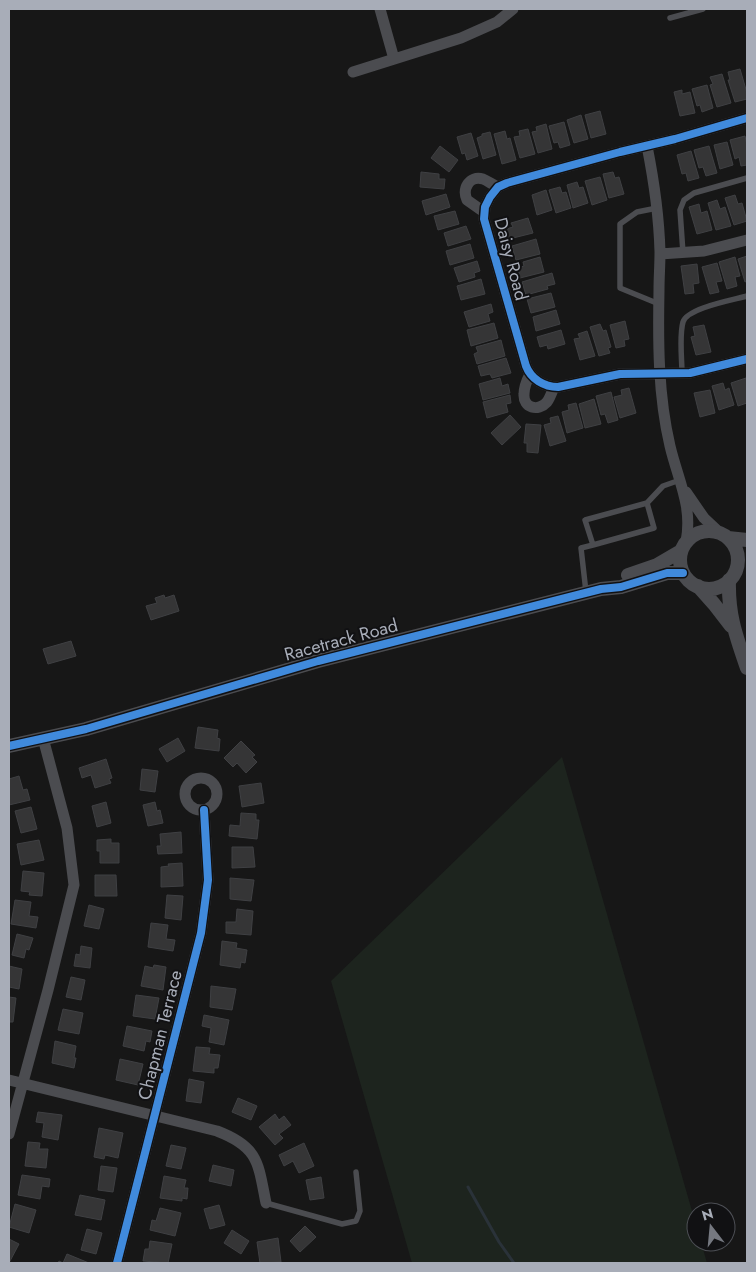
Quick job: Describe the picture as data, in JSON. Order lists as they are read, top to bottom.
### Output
{
  "streets": {
    "street": ["Daisy Road", "Racetrack Road", "Chapman Terrace"]
  },
  "north": "top"
}
